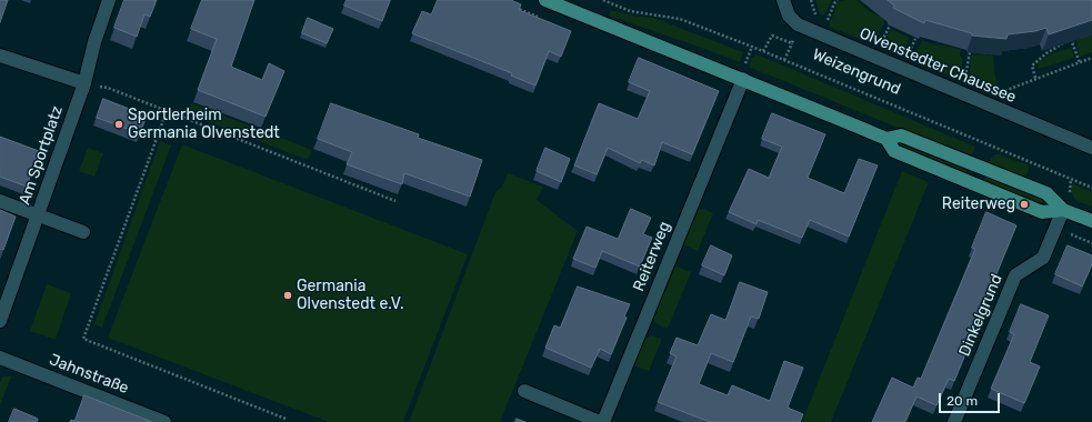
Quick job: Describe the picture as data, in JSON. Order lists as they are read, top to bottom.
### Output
{
  "streets": {
    "street": [
      "Olvenstedter Chaussee",
      "Am Sportplatz",
      "Reiterweg",
      "Dinkelgrund",
      "Jahnstraße"
    ],
    "path": ["Weizengrund"]
  },
  "places": ["Sportlerheim Germania Olvenstedt", "Reiterweg", "Germania Olvenstedt e.V."],
  "scale_bar": "20 m"
}
